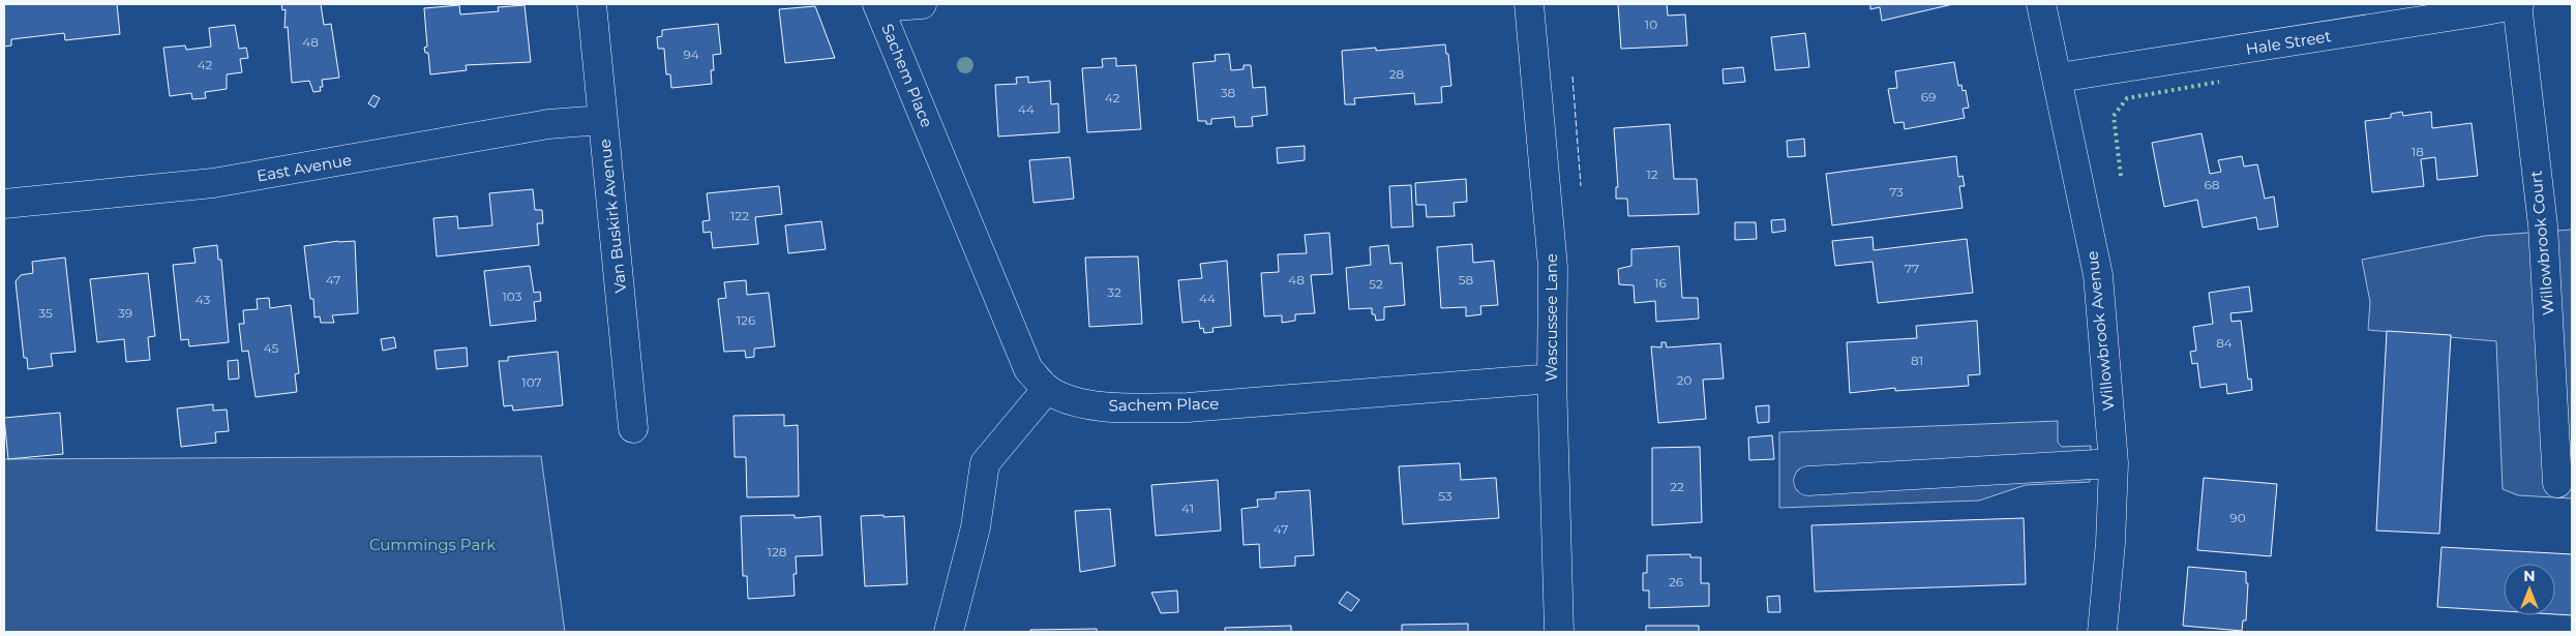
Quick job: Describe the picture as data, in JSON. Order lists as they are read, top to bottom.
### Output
{
  "streets": {
    "street": [
      "Hale Street",
      "Sachem Place",
      "East Avenue",
      "Van Buskirk Avenue",
      "Willowbrook Court",
      "Wascussee Lane",
      "Willowbrook Avenue"
    ]
  },
  "crossings": [
    ["Hale Street", "Willowbrook Court"],
    ["Hale Street", "Willowbrook Avenue"],
    ["Sachem Place", "Wascussee Lane"],
    ["East Avenue", "Van Buskirk Avenue"]
  ],
  "parks": ["Cummings Park"],
  "house_numbers": [
    "10",
    "48",
    "94",
    "42",
    "28",
    "38",
    "69",
    "42",
    "44",
    "18",
    "12",
    "68",
    "73",
    "122",
    "77",
    "47",
    "48",
    "58",
    "16",
    "52",
    "32",
    "103",
    "44",
    "43",
    "35",
    "39",
    "126",
    "84",
    "45",
    "81",
    "20",
    "107",
    "22",
    "53",
    "41",
    "90",
    "47",
    "128",
    "26"
  ],
  "north": "top"
}
